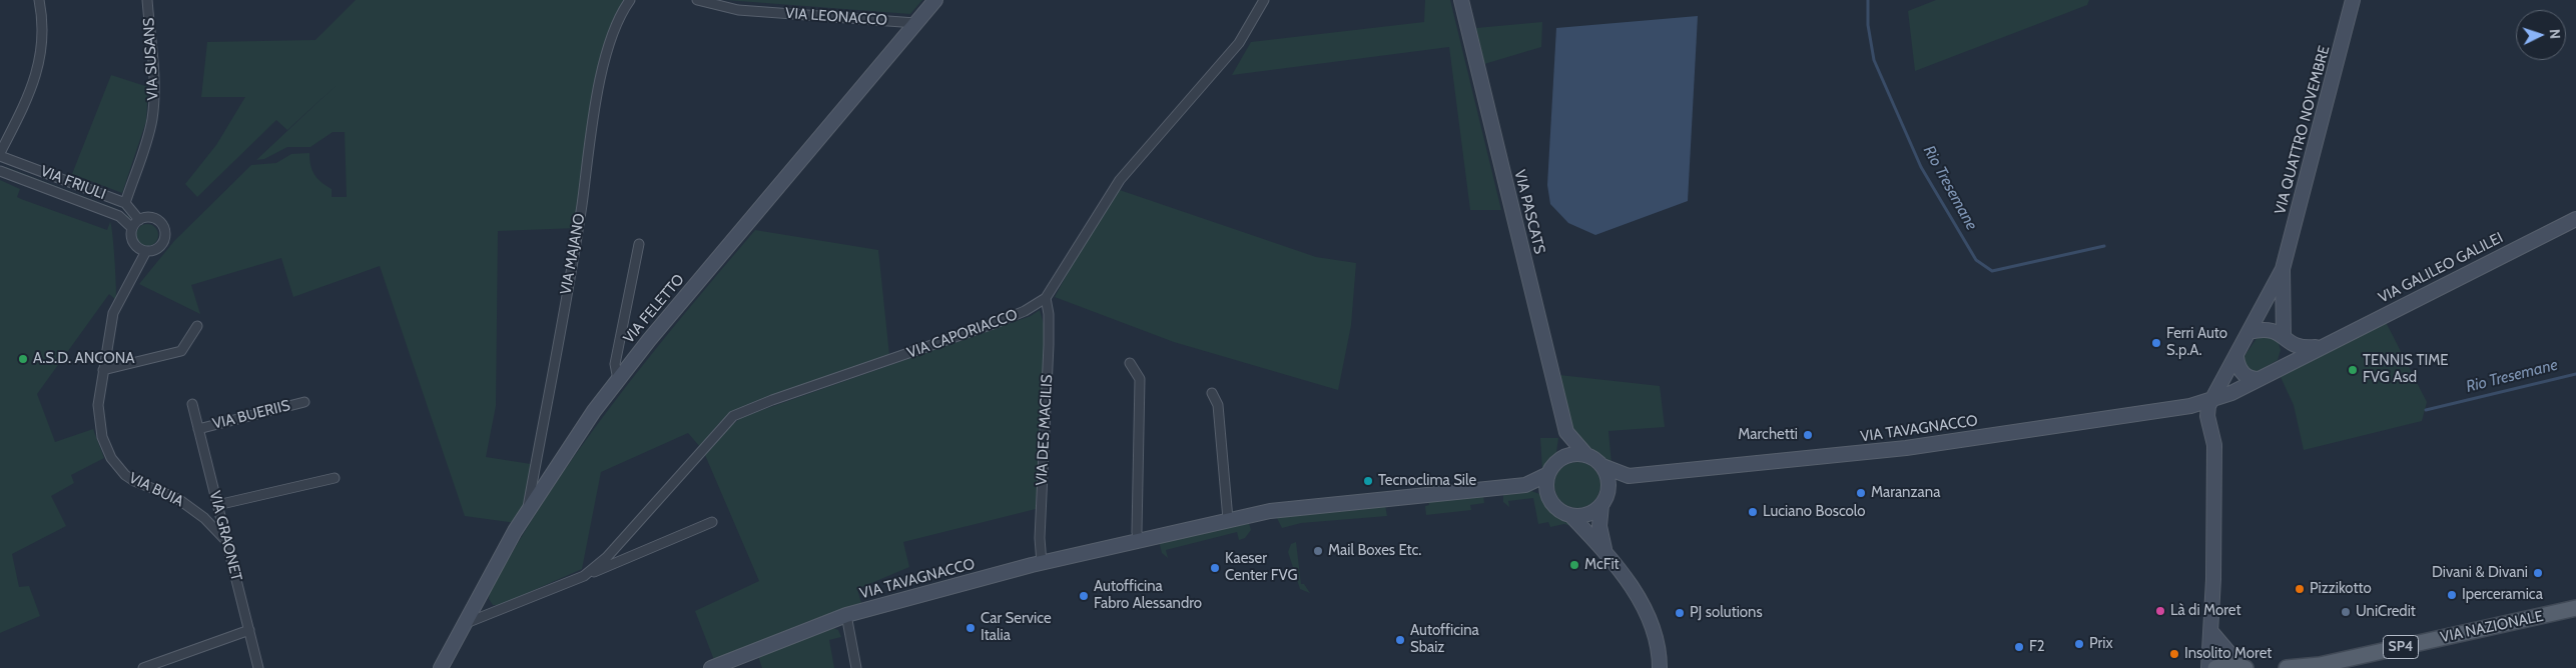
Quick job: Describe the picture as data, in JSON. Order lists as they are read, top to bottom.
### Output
{
  "streets": {
    "main road": ["VIA NAZIONALE", "SP4"],
    "street": [
      "VIA LEONACCO",
      "VIA SUSANS",
      "VIA QUATTRO NOVEMBRE",
      "VIA FRIULI",
      "VIA PASCATS",
      "VIA MAJANO",
      "VIA GALILEO GALILEI",
      "VIA FELETTO",
      "VIA CAPORIACCO",
      "VIA BUERIIS",
      "VIA TAVAGNACCO",
      "VIA DES MACILIS",
      "VIA BUIA",
      "VIA GRAONET"
    ]
  },
  "crossings": [
    ["VIA LEONACCO", "VIA FELETTO"],
    ["VIA SUSANS", "VIA FRIULI"],
    ["VIA QUATTRO NOVEMBRE", "VIA GALILEO GALILEI"],
    ["VIA FRIULI", "VIA BUIA"],
    ["VIA PASCATS", "VIA TAVAGNACCO"],
    ["VIA MAJANO", "VIA FELETTO"],
    ["VIA GALILEO GALILEI", "VIA TAVAGNACCO"],
    ["VIA FELETTO", "VIA CAPORIACCO"],
    ["VIA CAPORIACCO", "VIA DES MACILIS"],
    ["VIA BUERIIS", "VIA GRAONET"],
    ["VIA TAVAGNACCO", "VIA DES MACILIS"],
    ["VIA BUIA", "VIA GRAONET"]
  ],
  "water": ["Rio Tresemane"],
  "places": [
    "Ferri Auto S.p.A.",
    "A.S.D. ANCONA",
    "TENNIS TIME FVG Asd",
    "Marchetti",
    "Tecnoclima Sile",
    "Maranzana",
    "Luciano Boscolo",
    "Mail Boxes Etc.",
    "McFit",
    "Kaeser Center FVG",
    "Divani & Divani",
    "Pizzikotto",
    "Iperceramica",
    "Autofficina Fabro Alessandro",
    "Là di Moret",
    "UniCredit",
    "PJ solutions",
    "Car Service Italia",
    "Autofficina Sbaiz",
    "Prix",
    "F2",
    "Insolito Moret"
  ],
  "north": "right"
}
